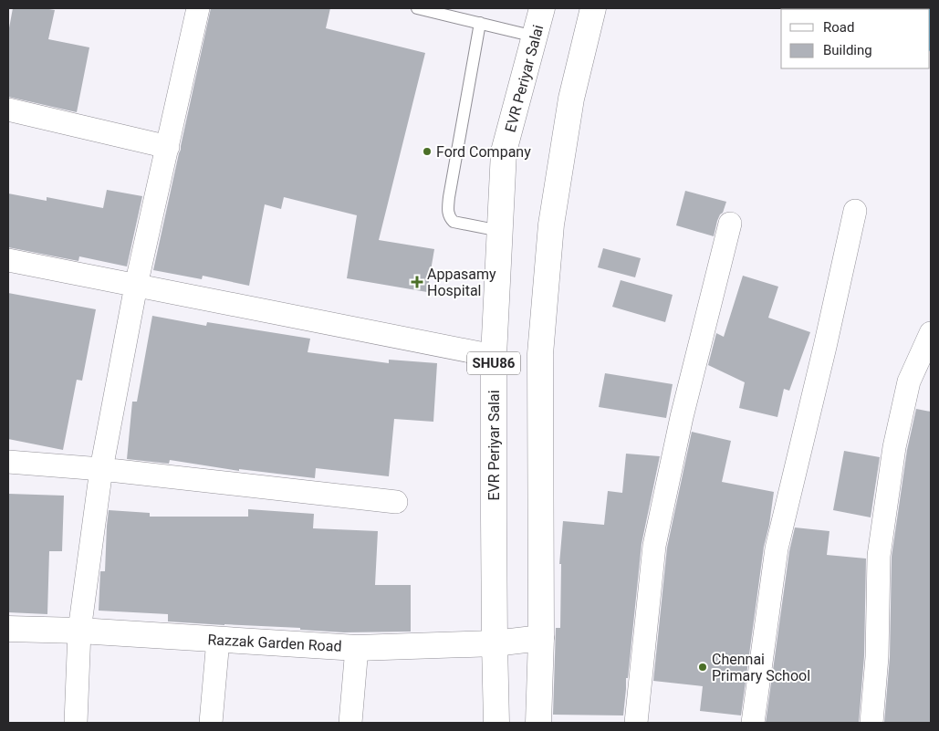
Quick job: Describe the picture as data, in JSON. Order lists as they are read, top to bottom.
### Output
{
  "streets": {
    "main road": ["EVR Periyar Salai", "SHU86", "Razzak Garden Road"]
  },
  "crossings": [
    ["EVR Periyar Salai", "Razzak Garden Road"],
    ["SHU86", "Razzak Garden Road"]
  ],
  "places": {
    "other": ["Ford Company", "Chennai Primary School"],
    "health": ["Appasamy Hospital"]
  },
  "legend": ["Road", "Building"]
}
